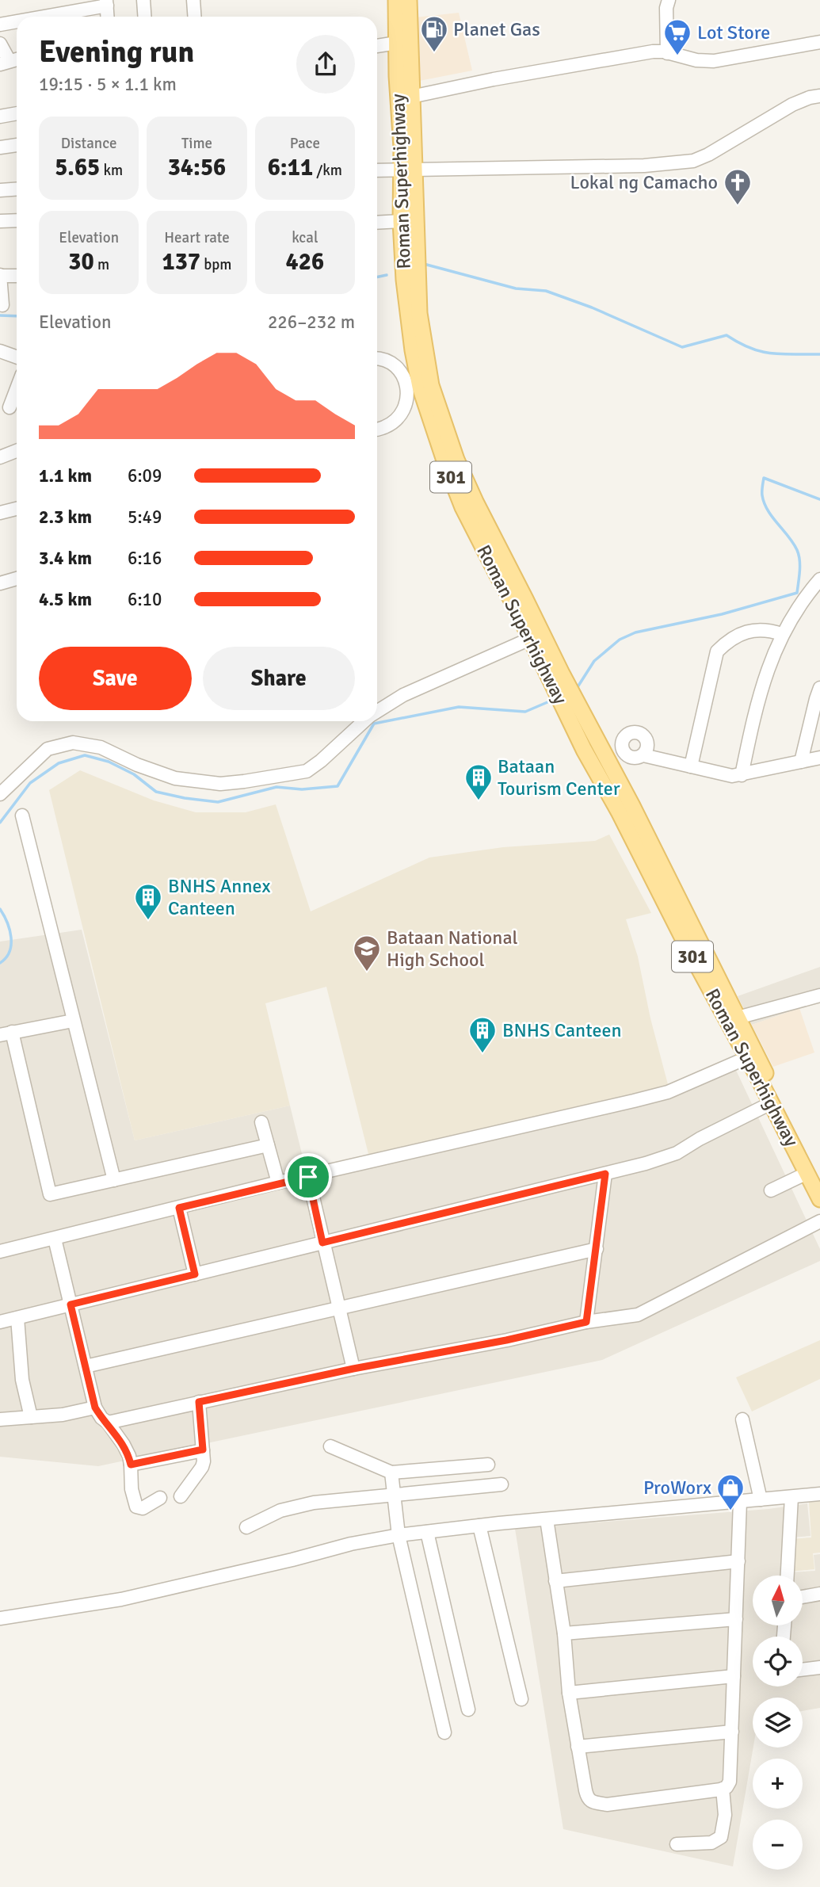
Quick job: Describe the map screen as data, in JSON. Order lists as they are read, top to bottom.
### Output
{
  "streets": {
    "main road": ["Roman Superhighway", "301"]
  },
  "places": {
    "fuel station": ["Planet Gas"],
    "supermarket": ["Lot Store"],
    "church": ["Lokal ng Camacho"],
    "building": ["Bataan Tourism Center", "BNHS Annex Canteen", "BNHS Canteen"],
    "school or university": ["Bataan National High School"],
    "shop": ["ProWorx"]
  },
  "north": "top",
  "page": {
    "heading": ["Evening run", "19:15 · 5 × 1.1 km"],
    "stats": [
      ["Distance", "5.65 km"],
      ["Time", "34:56"],
      ["Pace", "6:11 /km"],
      ["Elevation", "30 m"],
      ["Heart rate", "137 bpm"],
      ["kcal", "426"]
    ],
    "chart": ["Elevation", "226–232 m"],
    "list": [
      {
        "name": "1.1 km",
        "note": "6:09"
      },
      {
        "name": "2.3 km",
        "note": "5:49"
      },
      {
        "name": "3.4 km",
        "note": "6:16"
      },
      {
        "name": "4.5 km",
        "note": "6:10"
      }
    ],
    "buttons": ["Save", "Share"],
    "map_buttons": ["+", "−"]
  }
}
